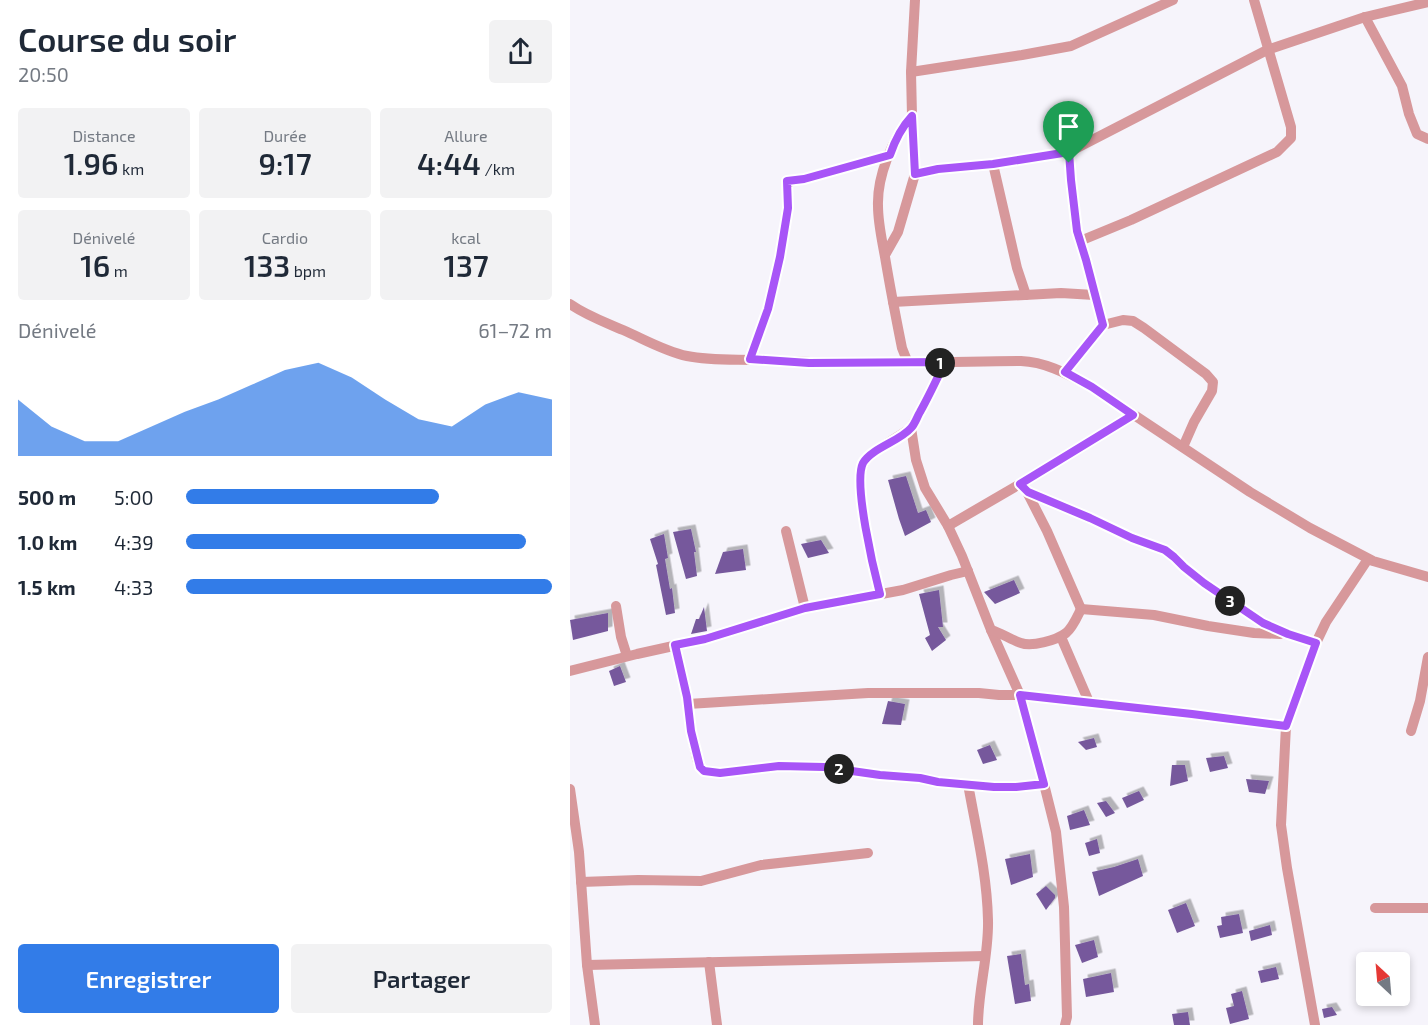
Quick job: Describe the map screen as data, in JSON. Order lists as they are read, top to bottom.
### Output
{
  "north": "top left",
  "page": {
    "heading": ["Course du soir", "20:50"],
    "stats": [
      ["Distance", "1.96 km"],
      ["Durée", "9:17"],
      ["Allure", "4:44 /km"],
      ["Dénivelé", "16 m"],
      ["Cardio", "133 bpm"],
      ["kcal", "137"]
    ],
    "chart": ["Dénivelé", "61–72 m"],
    "pins": ["1", "3", "2"],
    "list": [
      {
        "name": "500 m",
        "note": "5:00"
      },
      {
        "name": "1.0 km",
        "note": "4:39"
      },
      {
        "name": "1.5 km",
        "note": "4:33"
      }
    ],
    "buttons": ["Enregistrer", "Partager"]
  }
}
